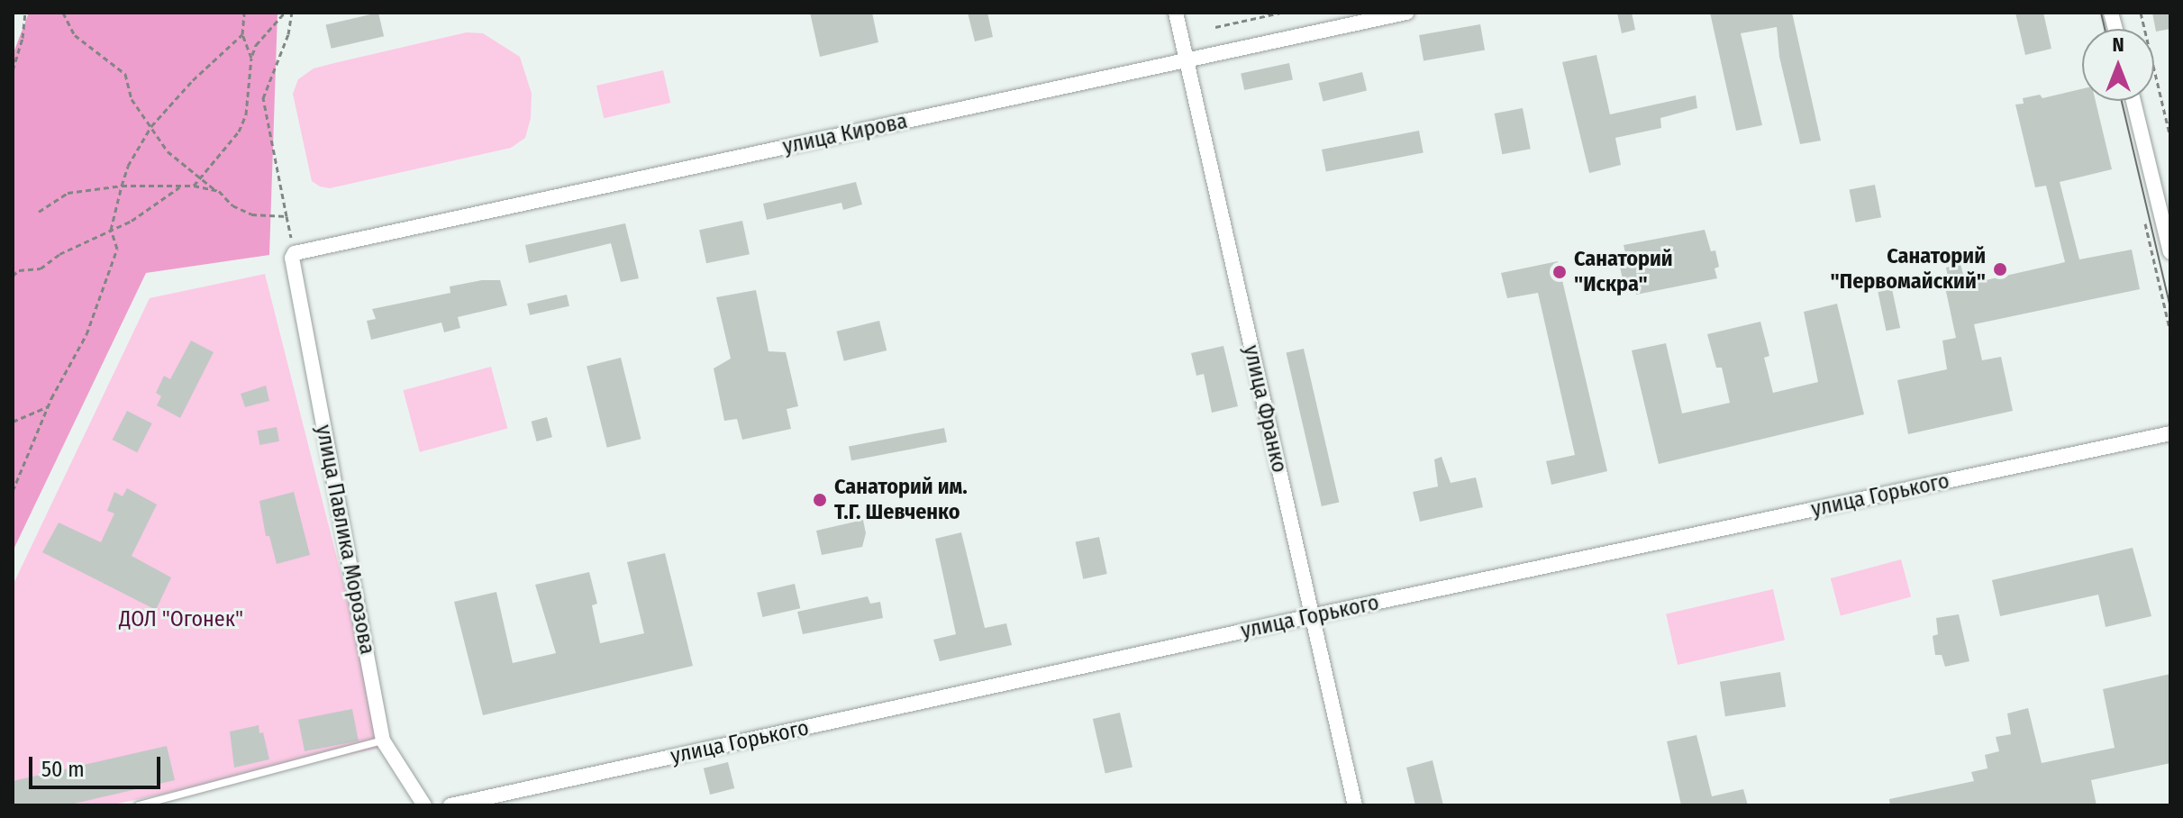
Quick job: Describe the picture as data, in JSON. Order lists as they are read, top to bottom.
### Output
{
  "streets": {
    "street": [
      "улица Кирова",
      "улица Франко",
      "улица Горького",
      "улица Павлика Морозова"
    ]
  },
  "crossings": [
    ["улица Кирова", "улица Франко"],
    ["улица Кирова", "улица Павлика Морозова"],
    ["улица Франко", "улица Горького"]
  ],
  "parks": ["ДОЛ \"Огонек\""],
  "places": ["Санаторий \"Первомайский\"", "Санаторий \"Искра\"", "Санаторий им. Т.Г. Шевченко"],
  "scale_bar": "50 m",
  "north": "top"
}
